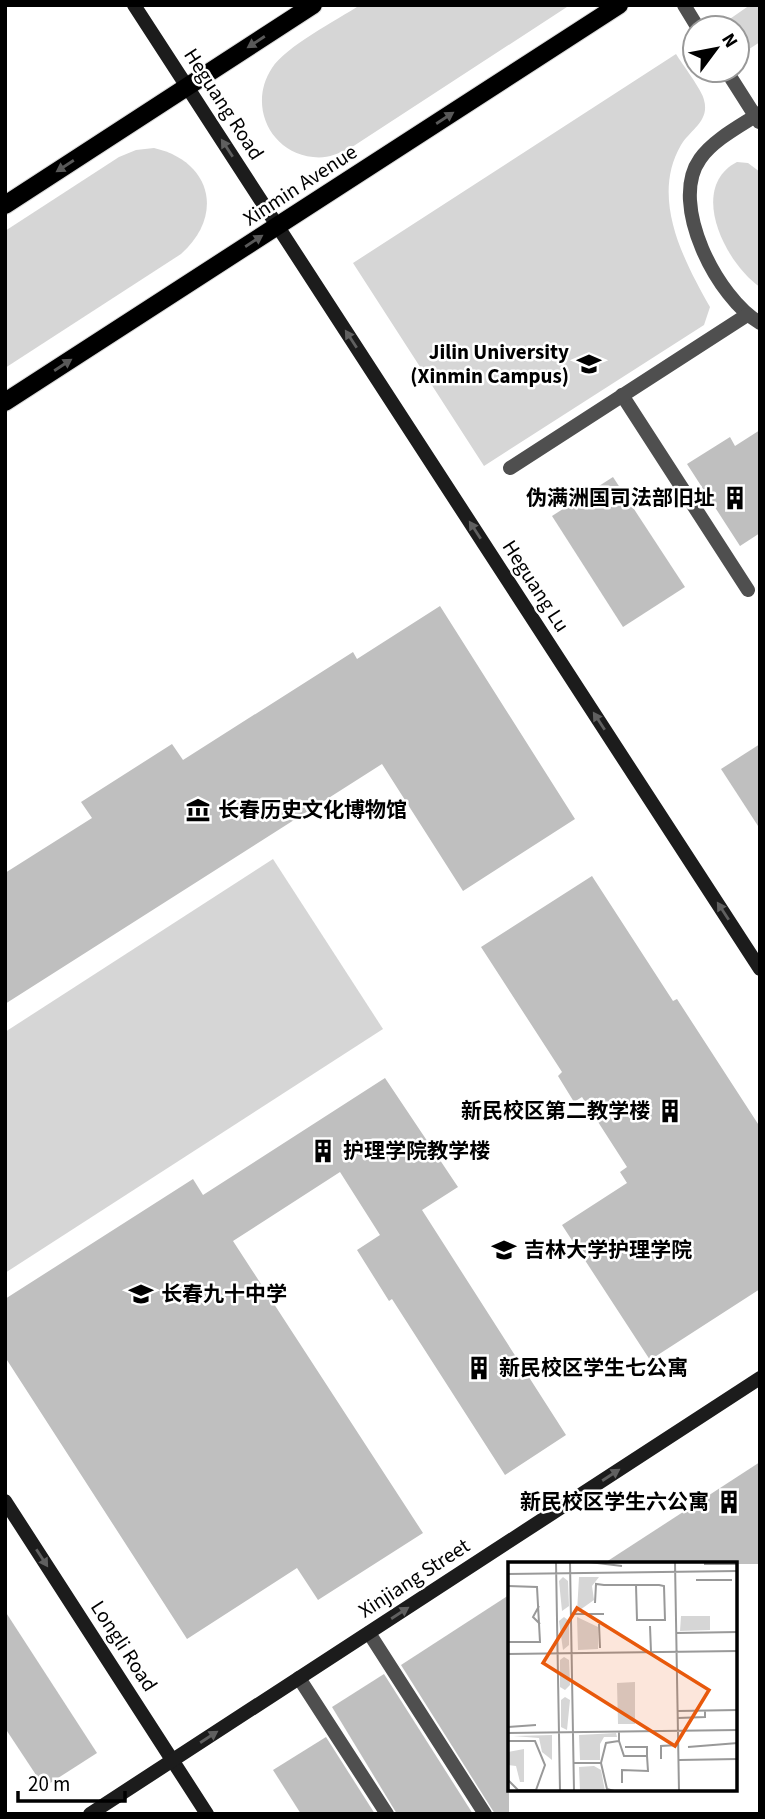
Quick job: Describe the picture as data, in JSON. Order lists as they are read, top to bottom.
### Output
{
  "streets": {
    "main road": ["Xinmin Avenue"],
    "street": [
      "Heguang Road",
      "Heguang Lu",
      "Xinjiang Street",
      "Longli Road"
    ]
  },
  "crossings": [
    ["Heguang Road", "Xinmin Avenue"],
    ["Heguang Road", "Heguang Lu"],
    ["Xinmin Avenue", "Heguang Lu"],
    ["Xinjiang Street", "Longli Road"]
  ],
  "one_way": [
    "Heguang Road",
    "Xinmin Avenue",
    "Heguang Lu",
    "Xinjiang Street",
    "Longli Road"
  ],
  "places": {
    "school or university": ["Jilin University (Xinmin Campus)", "吉林大学护理学院", "长春九十中学"],
    "building": [
      "伪满洲国司法部旧址",
      "新民校区第二教学楼",
      "护理学院教学楼",
      "新民校区学生七公寓",
      "新民校区学生六公寓"
    ],
    "museum": ["长春历史文化博物馆"]
  },
  "scale_bar": "20 m",
  "north": "top right"
}
